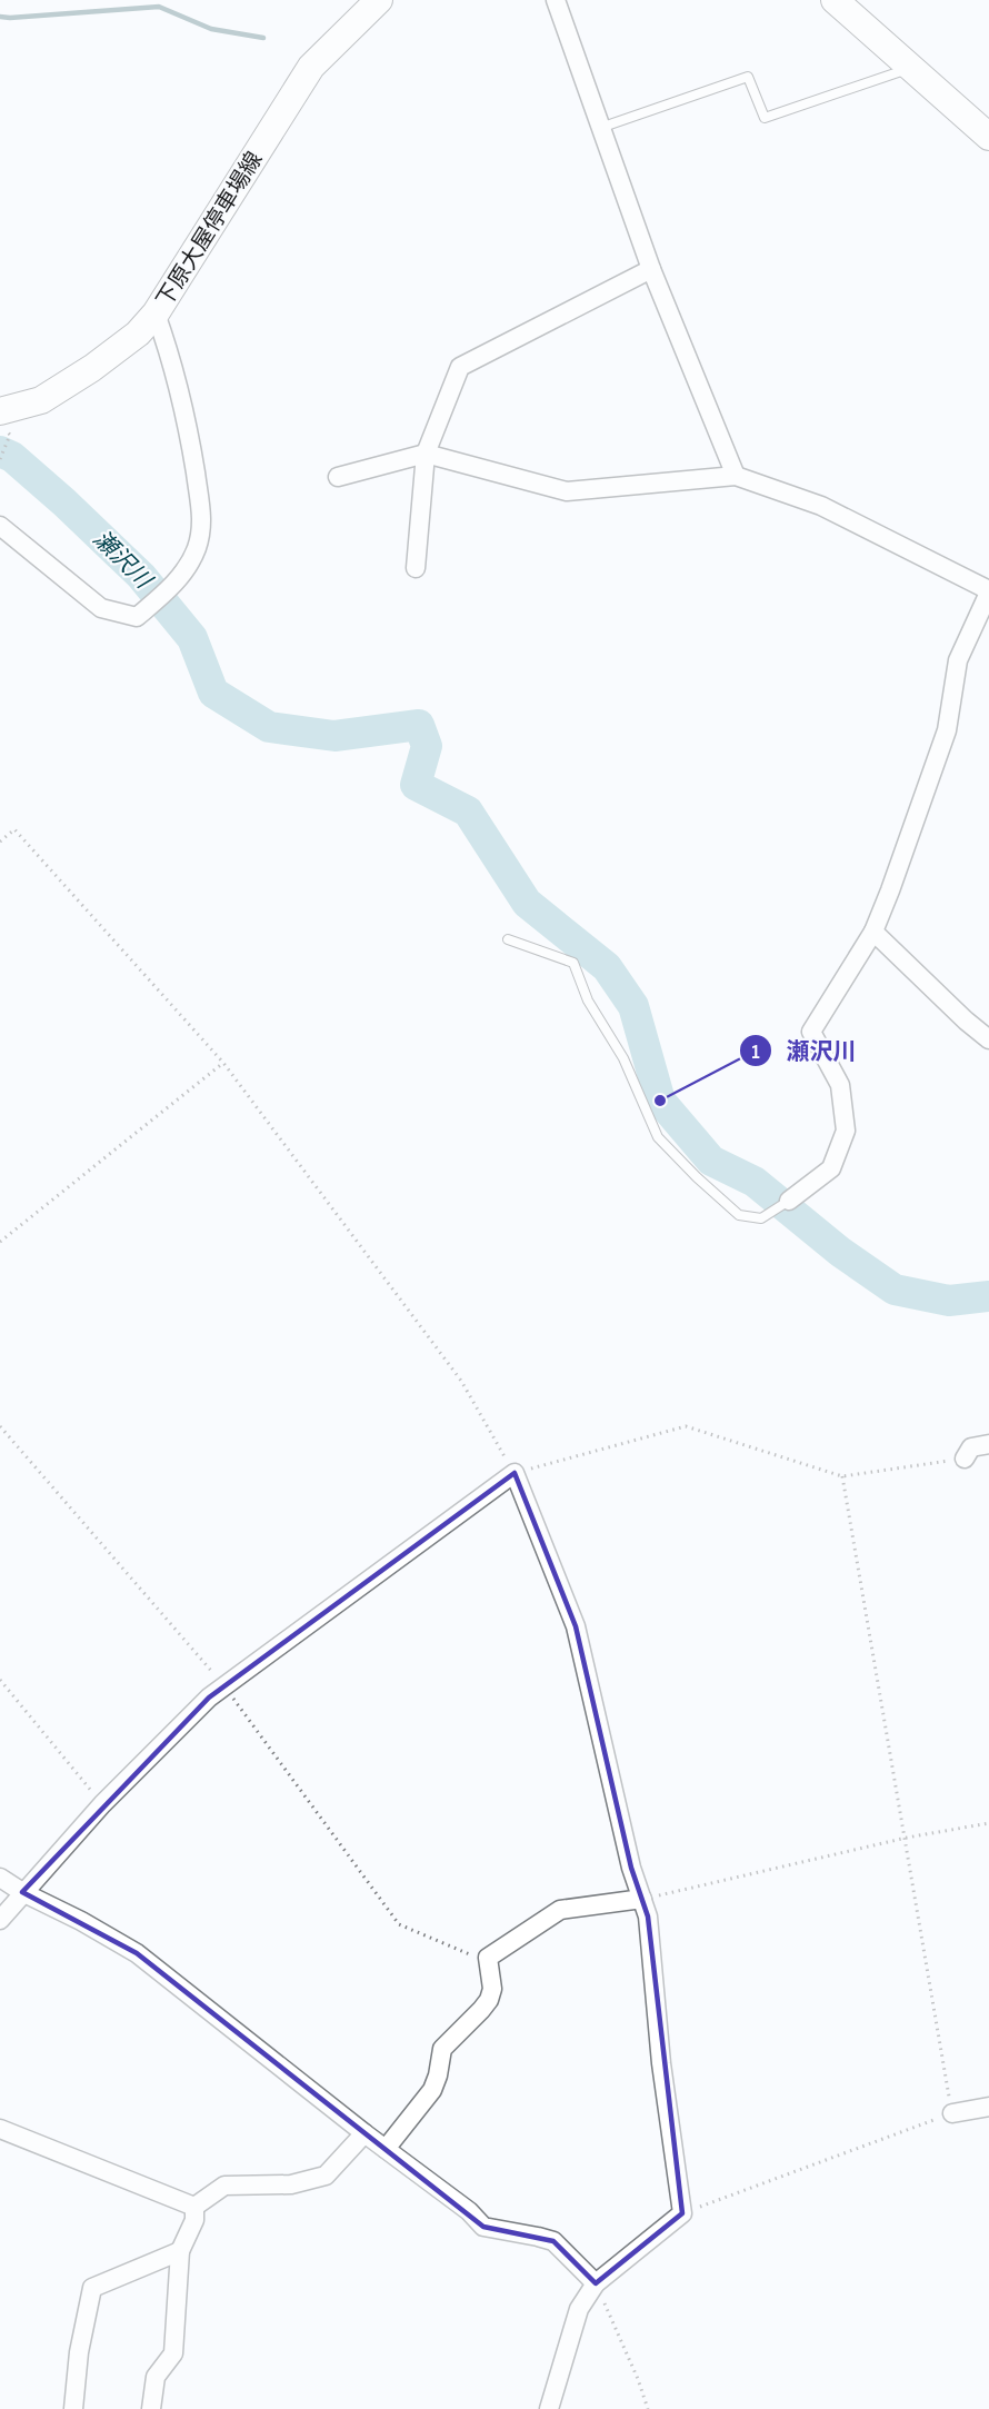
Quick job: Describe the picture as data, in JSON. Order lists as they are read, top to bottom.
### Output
{
  "streets": {
    "main road": ["下原大屋停車場線"]
  },
  "water": ["瀬沢川"],
  "places": ["瀬沢川"]
}
